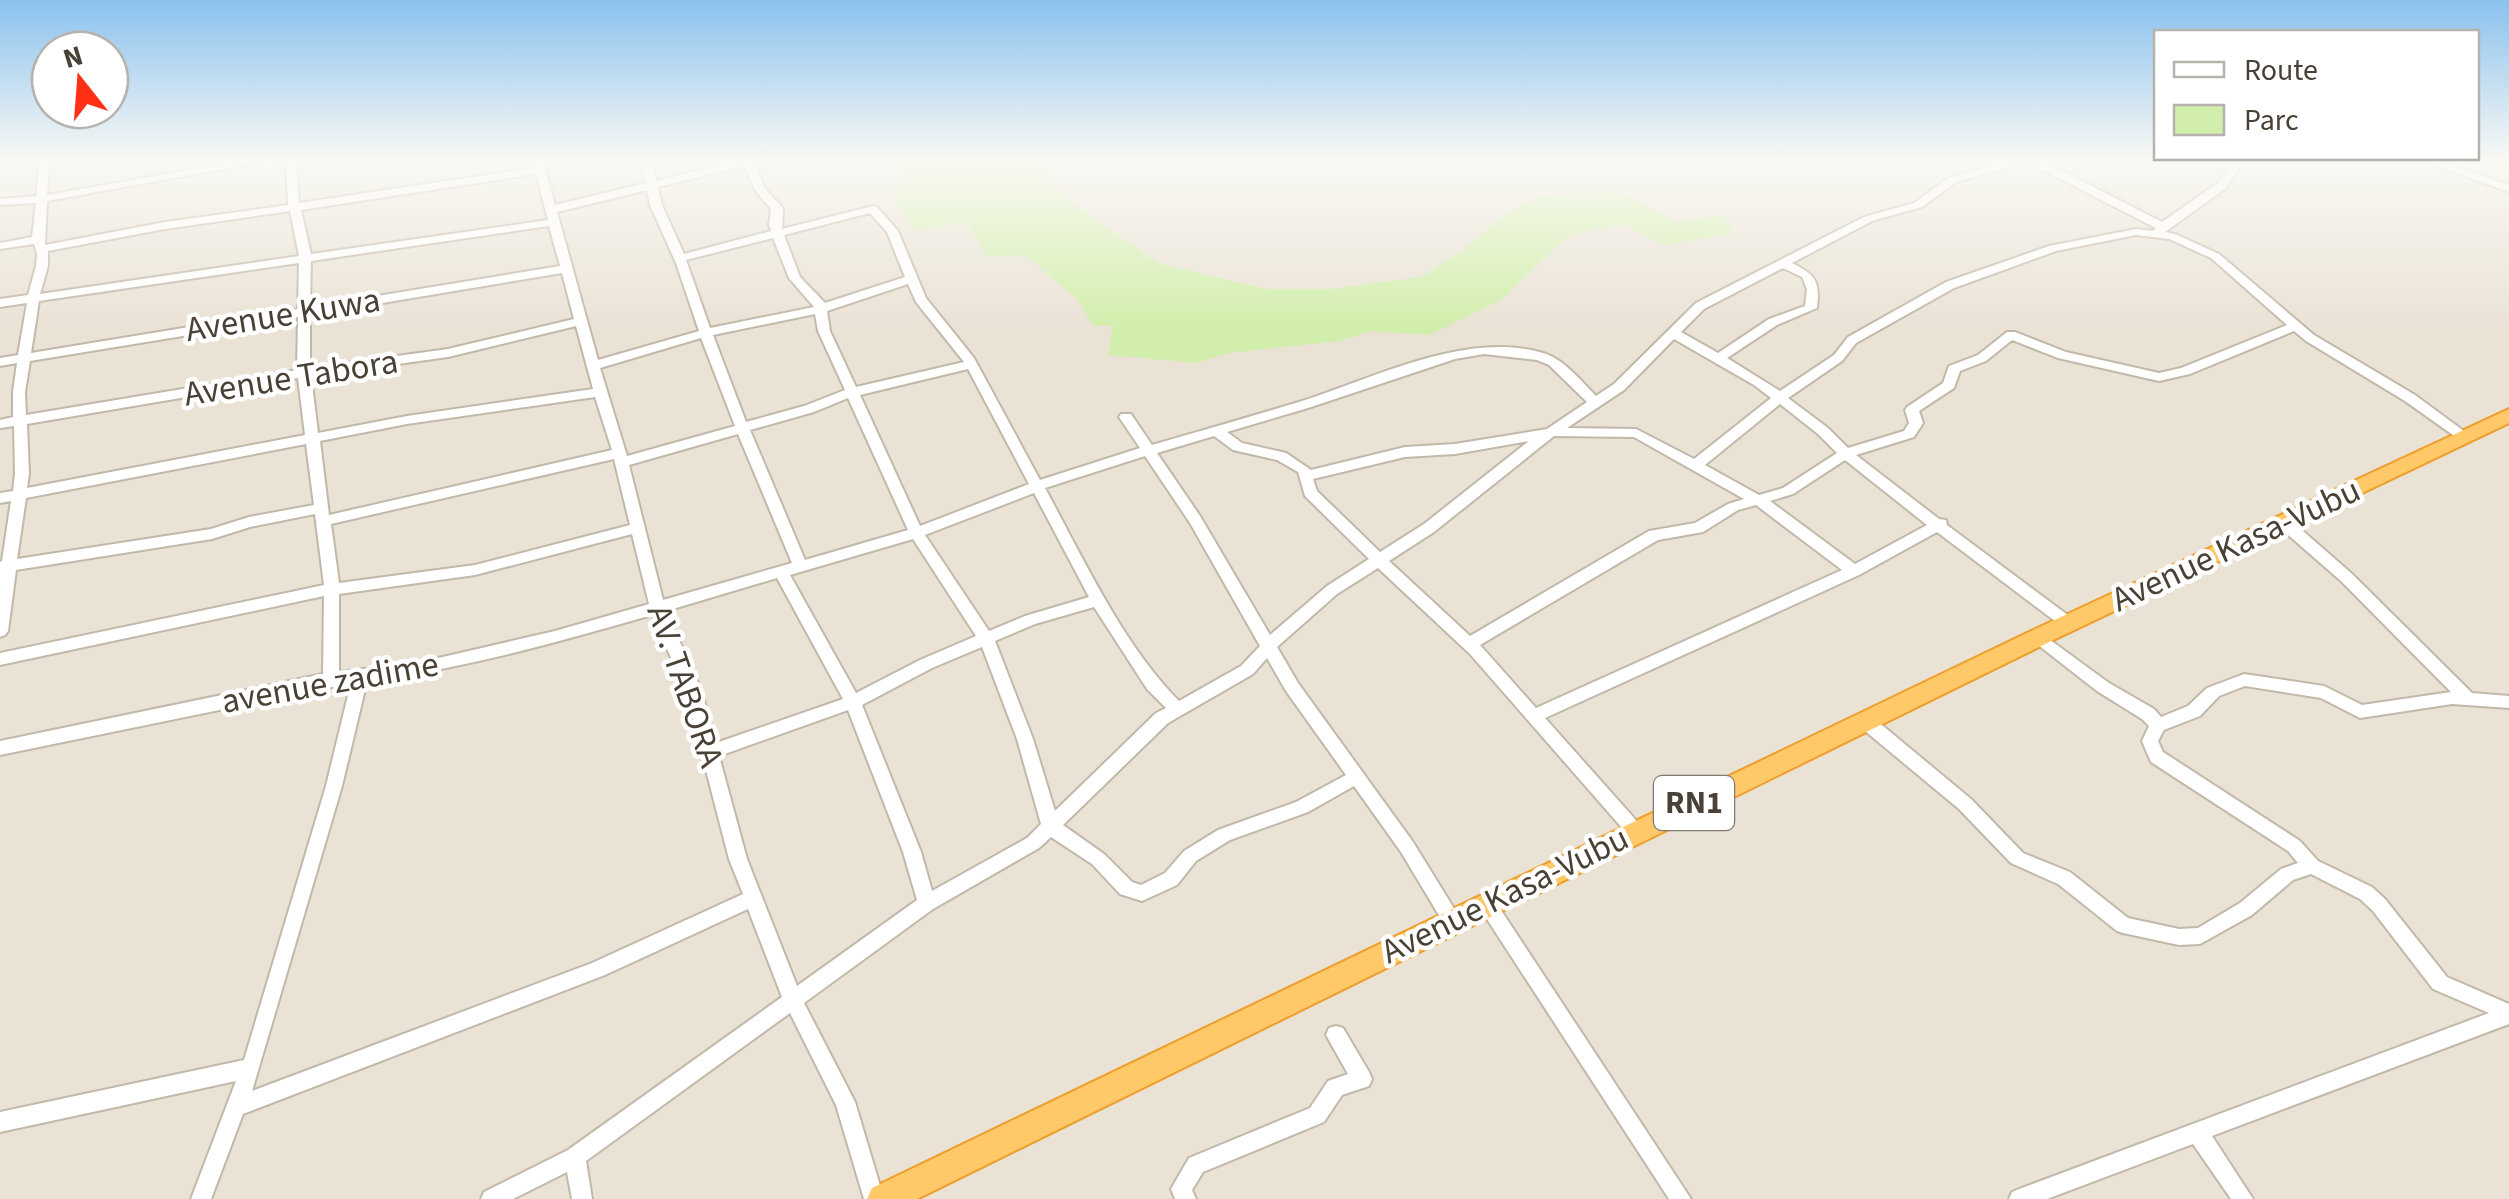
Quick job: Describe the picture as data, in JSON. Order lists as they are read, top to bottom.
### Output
{
  "streets": {
    "highway": ["Avenue Kasa-Vubu", "RN1"],
    "street": [
      "Avenue Kuwa",
      "Avenue Tabora",
      "avenue zadime",
      "AV. TABORA"
    ]
  },
  "crossings": [
    ["Avenue Kuwa", "AV. TABORA"],
    ["Avenue Tabora", "AV. TABORA"],
    ["avenue zadime", "AV. TABORA"]
  ],
  "legend": ["Route", "Parc"],
  "north": "top"
}
